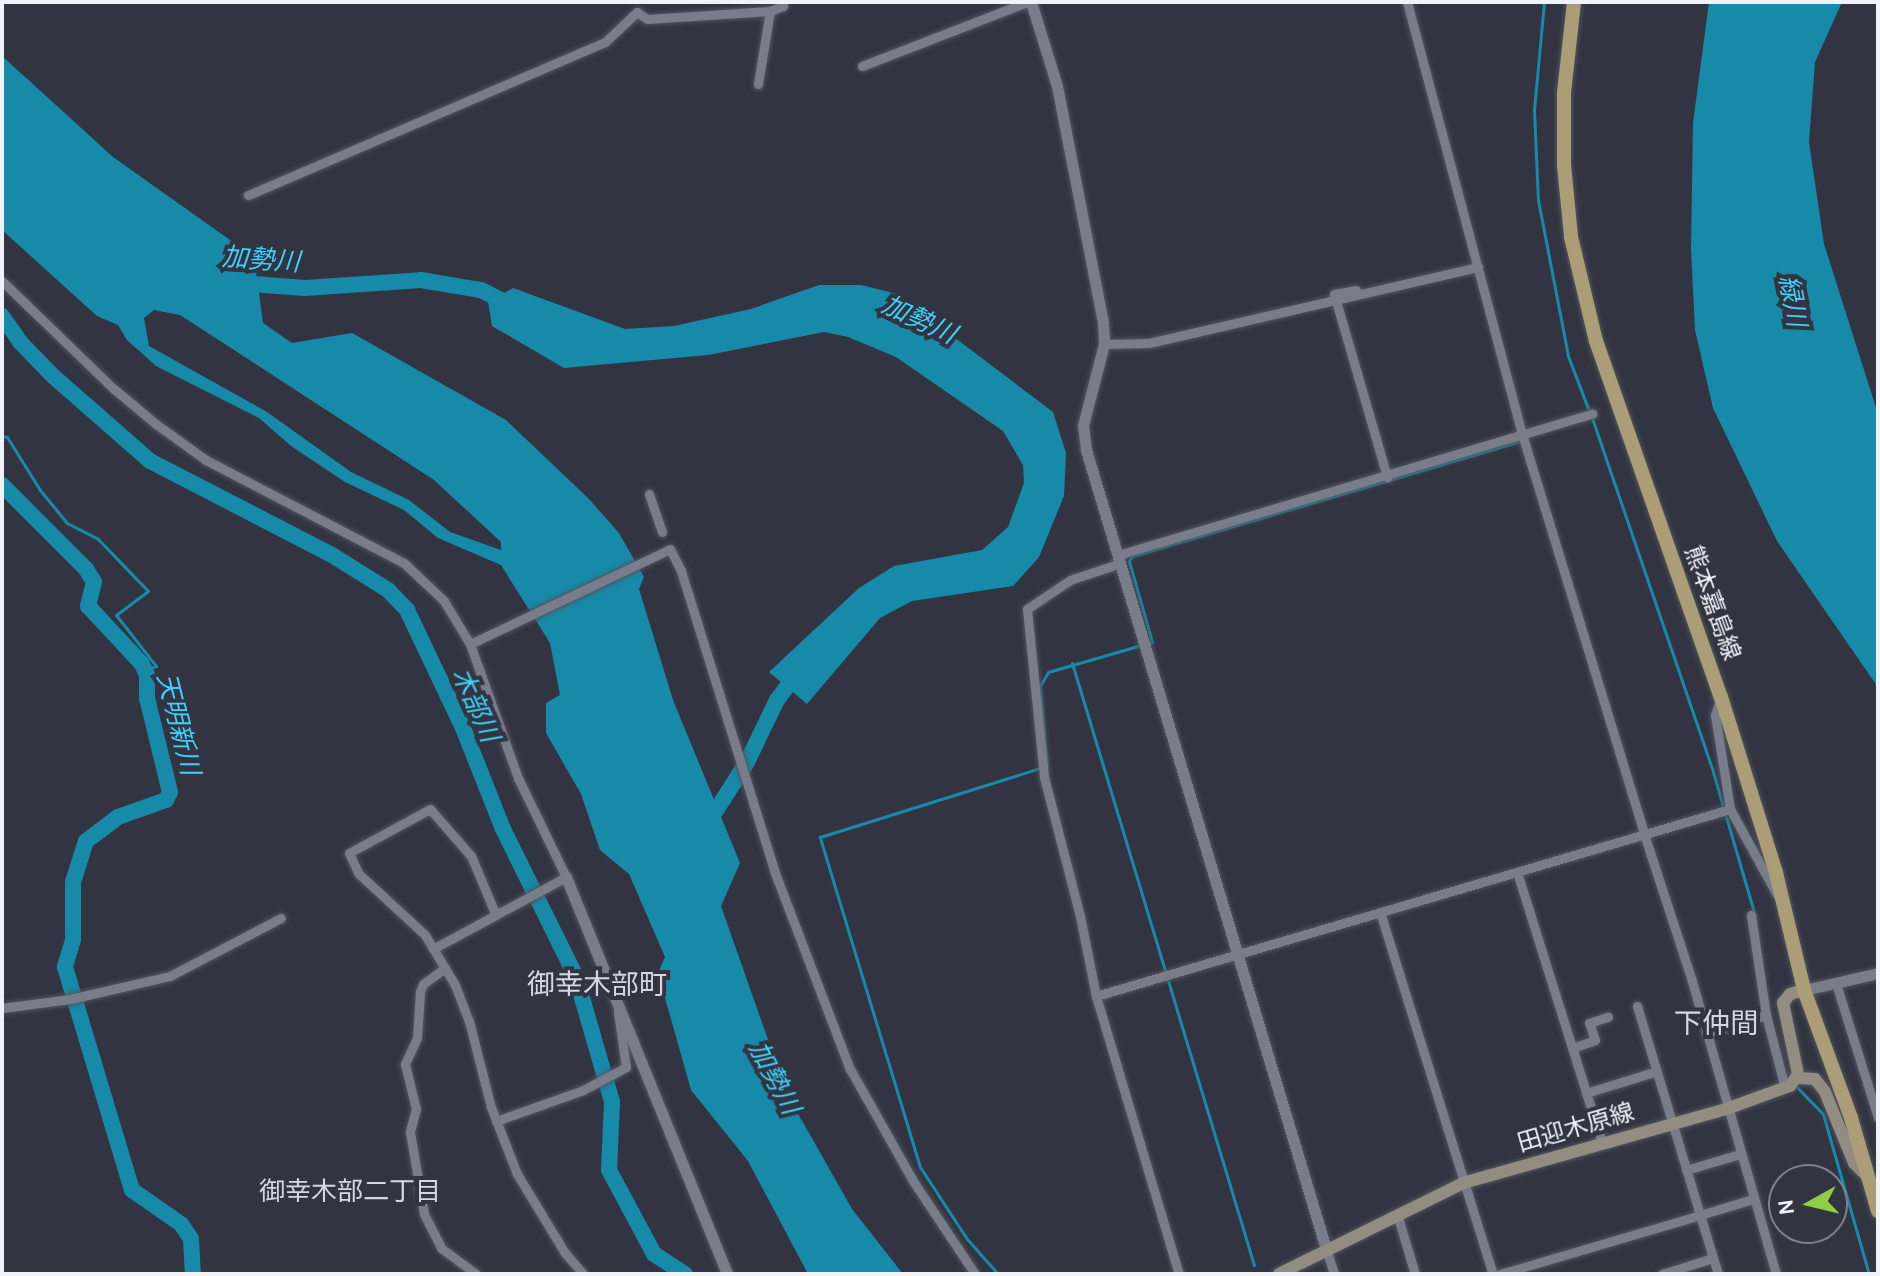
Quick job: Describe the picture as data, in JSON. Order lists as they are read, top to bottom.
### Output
{
  "streets": {
    "main road": ["熊本嘉島線", "田迎木原線"]
  },
  "districts": ["御幸木部町", "下仲間", "御幸木部二丁目"],
  "water": [
    "加勢川",
    "緑川",
    "木部川",
    "天明新川"
  ],
  "north": "left"
}
